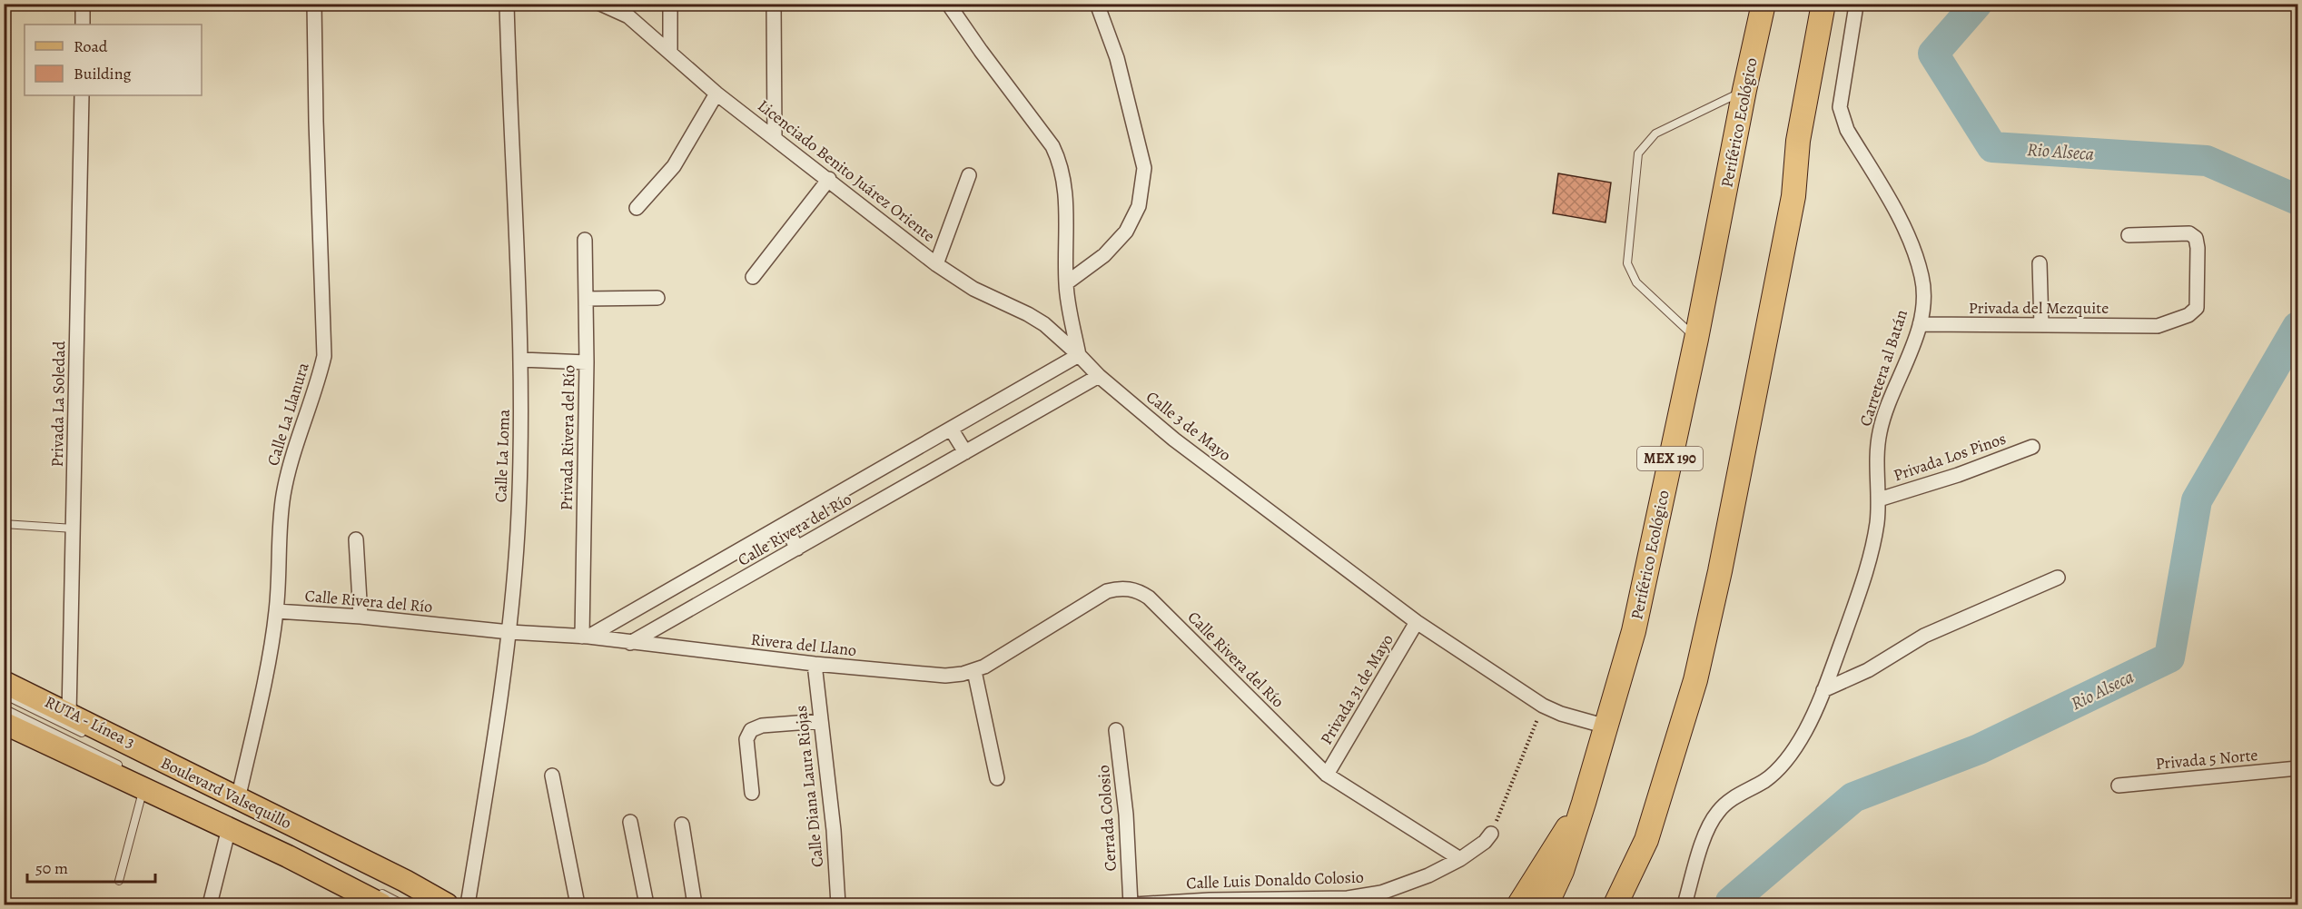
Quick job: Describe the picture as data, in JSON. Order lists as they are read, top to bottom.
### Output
{
  "streets": {
    "highway": ["Periférico Ecológico", "MEX 190"],
    "main road": ["Boulevard Valsequillo"],
    "street": [
      "Licenciado Benito Juárez Oriente",
      "Privada del Mezquite",
      "Carretera al Batán",
      "Privada La Soledad",
      "Calle La Llanura",
      "Calle 3 de Mayo",
      "Privada Rivera del Río",
      "Calle La Loma",
      "Privada Los Pinos",
      "Calle Rivera del Río",
      "Rivera del Llano",
      "Privada 31 de Mayo",
      "Privada 5 Norte",
      "Calle Diana Laura Riojas",
      "Cerrada Colosio",
      "Calle Luis Donaldo Colosio"
    ],
    "lane": ["RUTA - Línea 3"]
  },
  "crossings": [
    ["Periférico Ecológico", "Calle 3 de Mayo"],
    ["Licenciado Benito Juárez Oriente", "Calle 3 de Mayo"],
    ["Licenciado Benito Juárez Oriente", "Calle Rivera del Río"],
    ["Privada del Mezquite", "Carretera al Batán"],
    ["Carretera al Batán", "Privada Los Pinos"],
    ["Privada La Soledad", "Boulevard Valsequillo"],
    ["Calle La Llanura", "Calle Rivera del Río"],
    ["Calle La Llanura", "Boulevard Valsequillo"],
    ["Calle 3 de Mayo", "Calle Rivera del Río"],
    ["Calle 3 de Mayo", "Privada 31 de Mayo"],
    ["Privada Rivera del Río", "Calle Rivera del Río"],
    ["Calle La Loma", "Calle Rivera del Río"],
    ["Calle Rivera del Río", "Rivera del Llano"],
    ["Calle Rivera del Río", "Privada 31 de Mayo"],
    ["Calle Rivera del Río", "Calle Luis Donaldo Colosio"],
    ["Rivera del Llano", "Calle Diana Laura Riojas"],
    ["Cerrada Colosio", "Calle Luis Donaldo Colosio"]
  ],
  "water": ["Rio Alseca"],
  "legend": ["Road", "Building"],
  "scale_bar": "50 m"
}
